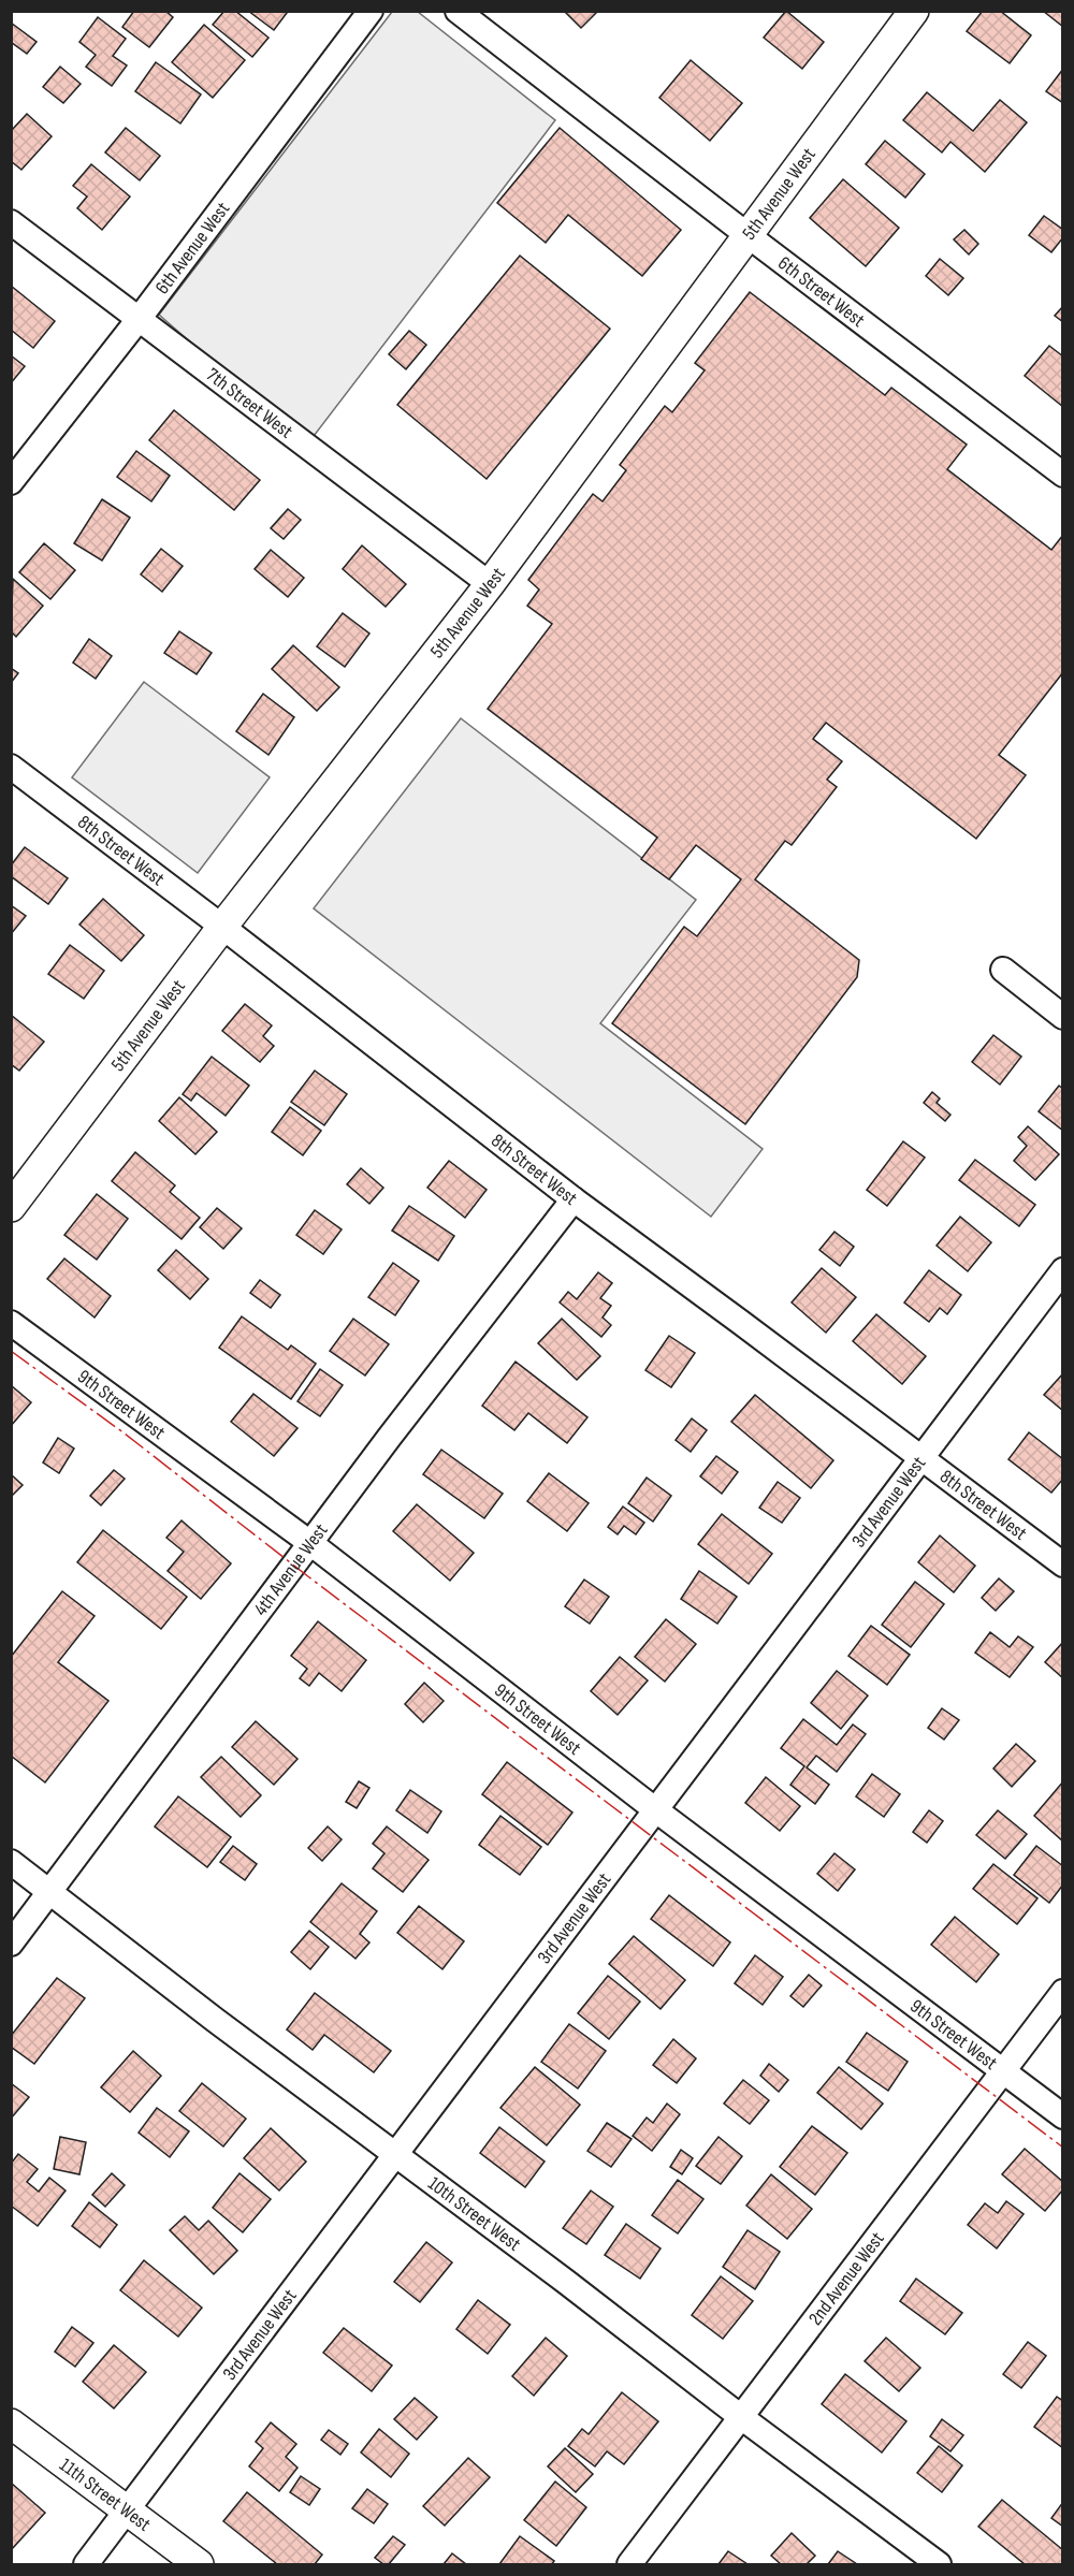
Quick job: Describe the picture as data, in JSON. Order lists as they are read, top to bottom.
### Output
{
  "streets": {
    "street": [
      "5th Avenue West",
      "6th Avenue West",
      "6th Street West",
      "7th Street West",
      "8th Street West",
      "9th Street West",
      "3rd Avenue West",
      "4th Avenue West",
      "10th Street West",
      "2nd Avenue West",
      "11th Street West"
    ]
  },
  "crossings": [
    ["5th Avenue West", "6th Street West"],
    ["5th Avenue West", "7th Street West"],
    ["5th Avenue West", "8th Street West"],
    ["6th Avenue West", "7th Street West"],
    ["8th Street West", "3rd Avenue West"],
    ["8th Street West", "4th Avenue West"],
    ["9th Street West", "3rd Avenue West"],
    ["9th Street West", "4th Avenue West"],
    ["9th Street West", "2nd Avenue West"],
    ["3rd Avenue West", "10th Street West"],
    ["3rd Avenue West", "11th Street West"],
    ["4th Avenue West", "10th Street West"],
    ["10th Street West", "2nd Avenue West"]
  ]
}
